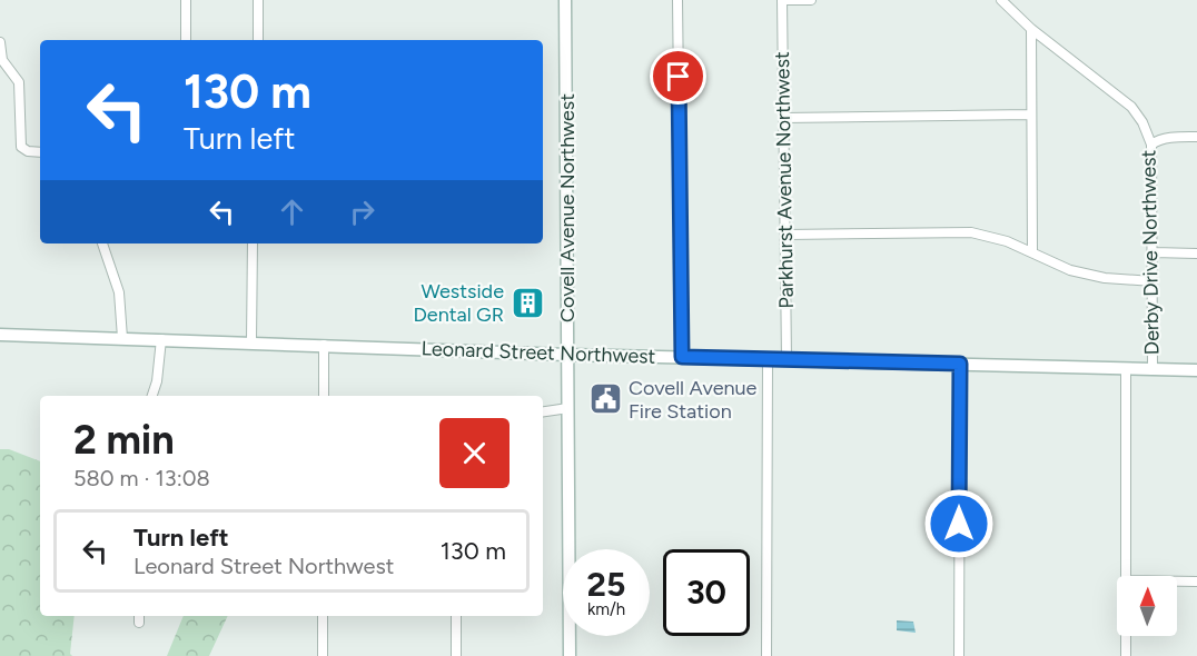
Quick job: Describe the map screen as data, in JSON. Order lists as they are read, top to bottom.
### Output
{
  "streets": {
    "main road": ["Covell Avenue Northwest", "Leonard Street Northwest"],
    "street": ["Parkhurst Avenue Northwest", "Derby Drive Northwest"]
  },
  "crossings": [
    ["Parkhurst Avenue Northwest", "Leonard Street Northwest"],
    ["Covell Avenue Northwest", "Leonard Street Northwest"],
    ["Derby Drive Northwest", "Leonard Street Northwest"]
  ],
  "places": {
    "building": ["Westside Dental GR"],
    "public building": ["Covell Avenue Fire Station"]
  },
  "north": "top",
  "page": {
    "turn": ["130 m", "Turn left"],
    "heading": ["2 min", "580 m · 13:08"],
    "list": [
      {
        "name": "Turn left",
        "note": "Leonard Street Northwest",
        "value": "130 m"
      }
    ],
    "speed": "25 km/h",
    "limit": "30"
  }
}
